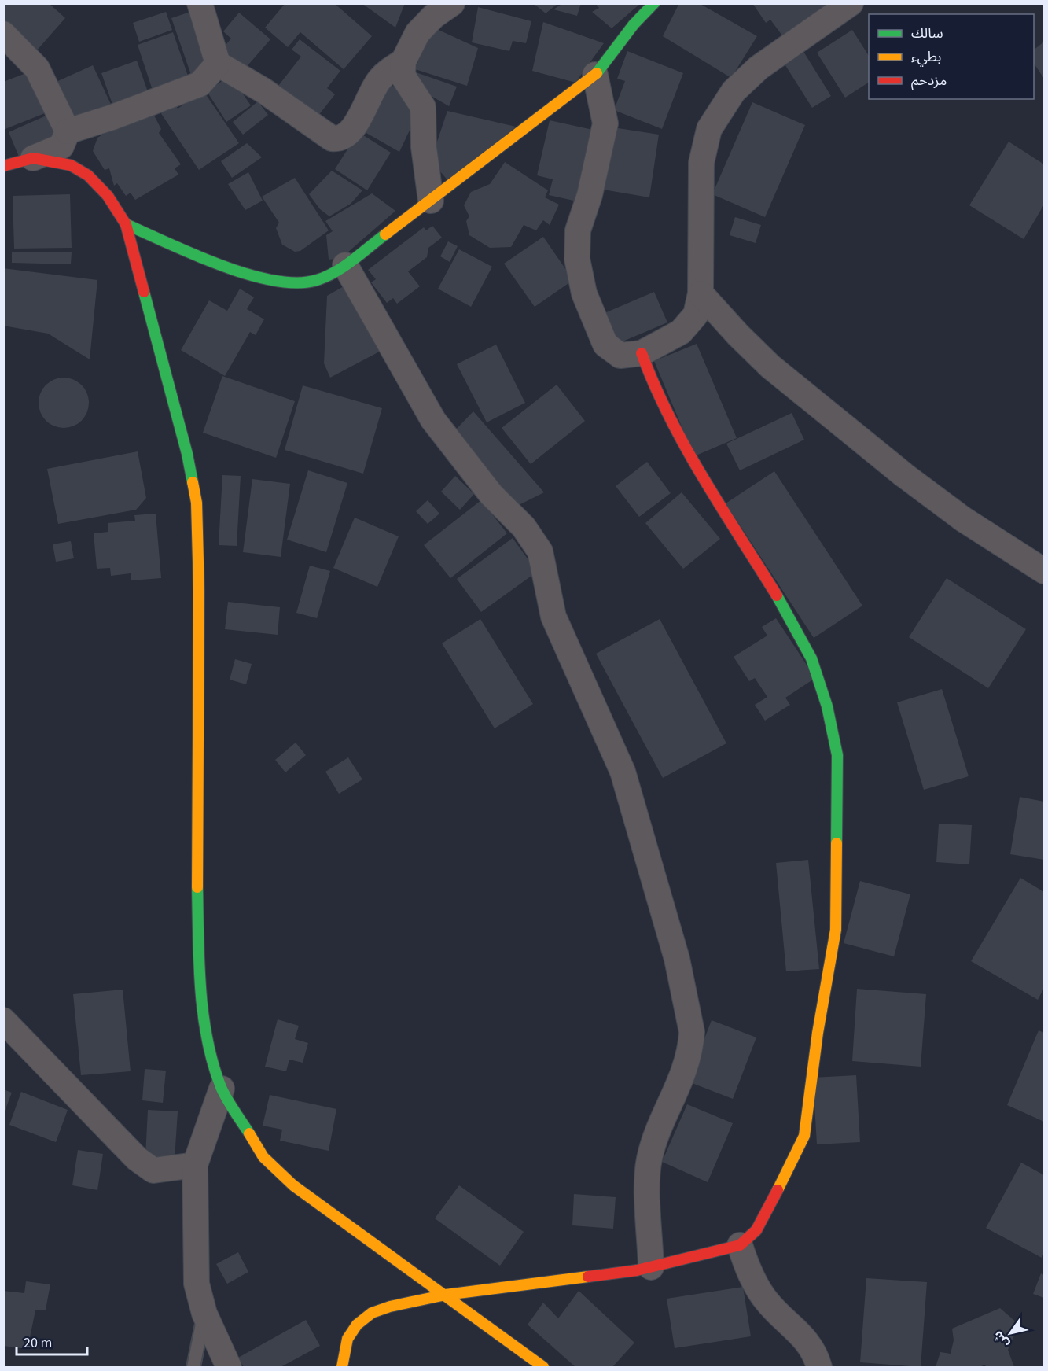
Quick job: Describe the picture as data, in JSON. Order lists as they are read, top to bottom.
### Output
{
  "legend": ["سالك", "بطيء", "مزدحم"],
  "scale_bar": "20 m",
  "north": "bottom left"
}
